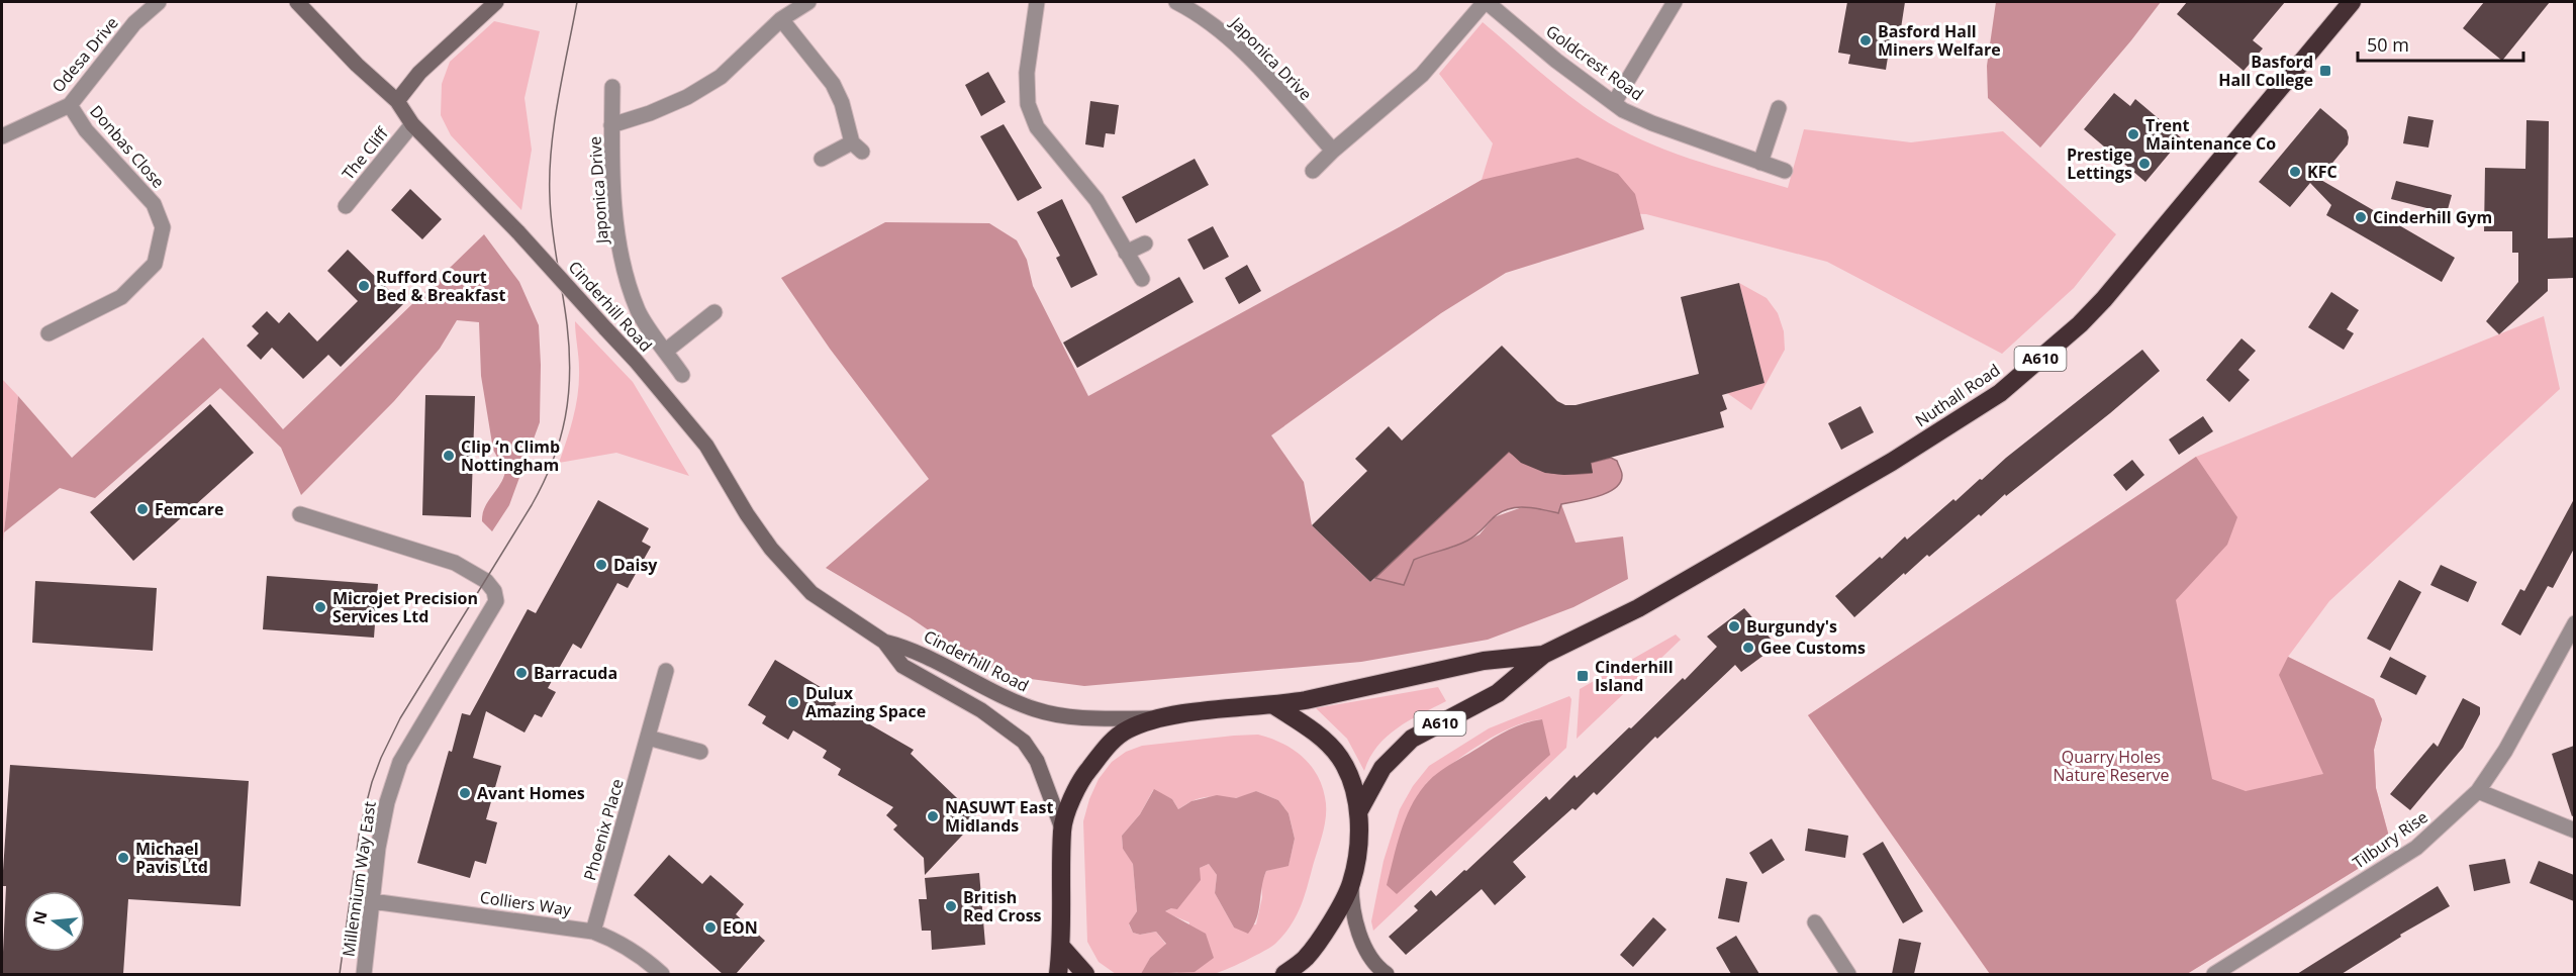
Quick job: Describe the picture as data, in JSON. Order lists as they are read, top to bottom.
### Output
{
  "streets": {
    "highway": ["A610", "Nuthall Road"],
    "street": [
      "Odesa Drive",
      "Japonica Drive",
      "Goldcrest Road",
      "Donbas Close",
      "The Cliff",
      "Cinderhill Road",
      "Phoenix Place",
      "Tilbury Rise",
      "Millennium Way East",
      "Colliers Way"
    ]
  },
  "crossings": [
    ["Odesa Drive", "Donbas Close"],
    ["The Cliff", "Cinderhill Road"],
    ["Cinderhill Road", "A610"],
    ["A610", "Nuthall Road"],
    ["Phoenix Place", "Colliers Way"],
    ["Millennium Way East", "Colliers Way"]
  ],
  "parks": ["Quarry Holes Nature Reserve"],
  "places": {
    "other": [
      "Basford Hall Miners Welfare",
      "Trent Maintenance Co",
      "Prestige Lettings",
      "KFC",
      "Cinderhill Gym",
      "Rufford Court Bed & Breakfast",
      "Clip ‘n Climb Nottingham",
      "Femcare",
      "Daisy",
      "Microjet Precision Services Ltd",
      "Burgundy's",
      "Gee Customs",
      "Barracuda",
      "Dulux Amazing Space",
      "Avant Homes",
      "NASUWT East Midlands",
      "Michael Pavis Ltd",
      "British Red Cross",
      "EON"
    ],
    "transit": ["Basford Hall College", "Cinderhill Island"]
  },
  "scale_bar": "50 m",
  "north": "left"
}
